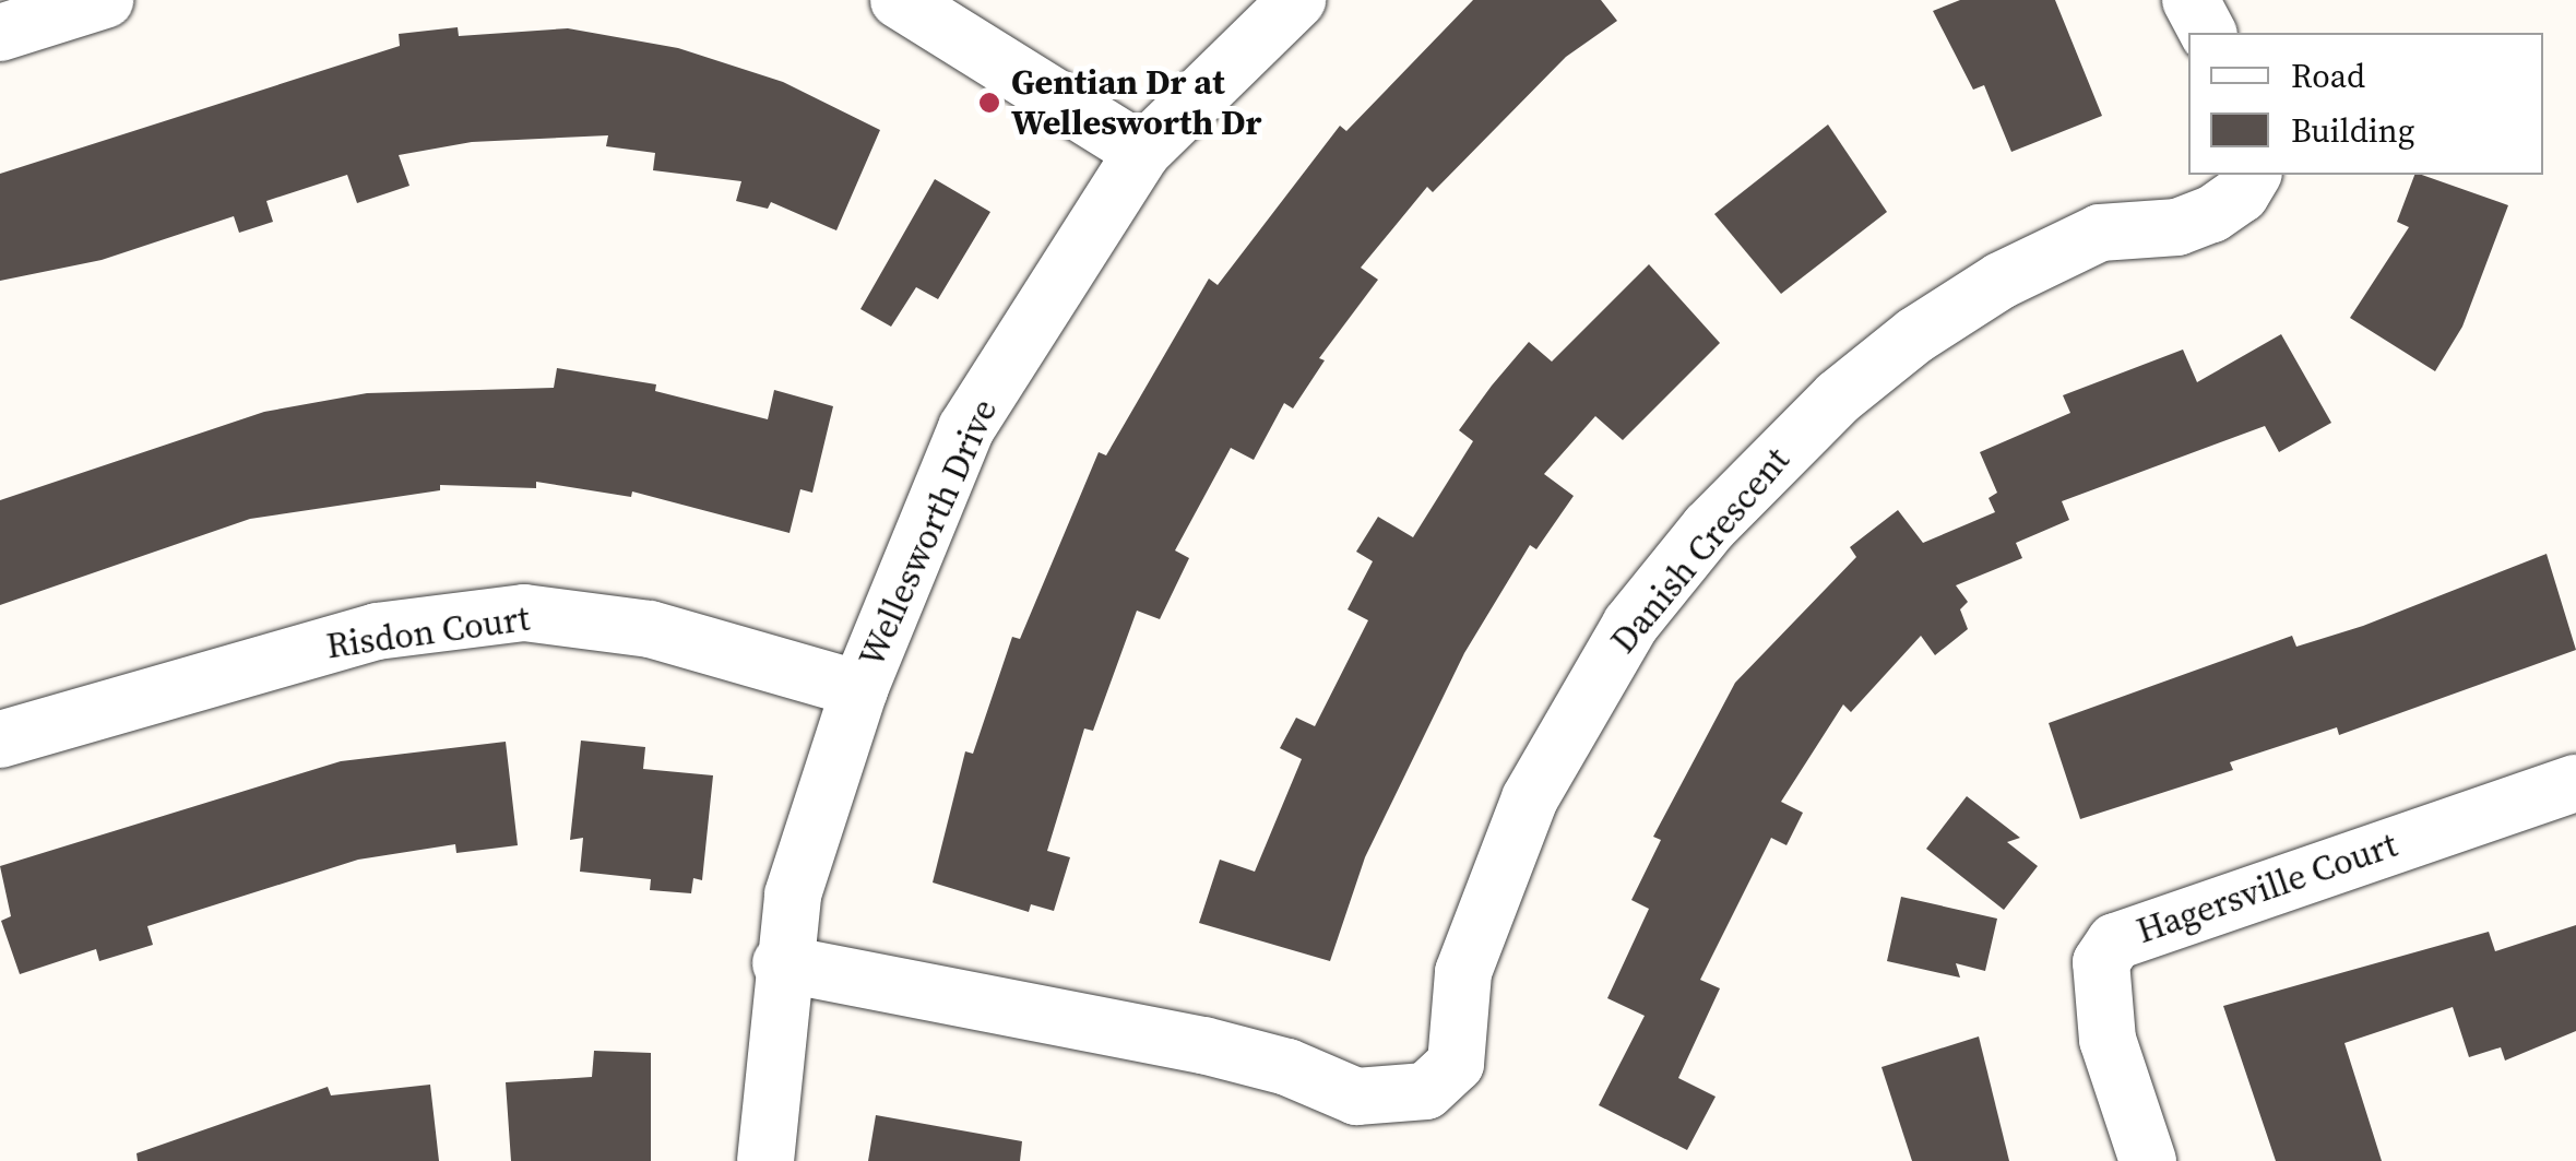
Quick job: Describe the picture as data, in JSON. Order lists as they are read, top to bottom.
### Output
{
  "streets": {
    "street": [
      "Wellesworth Drive",
      "Danish Crescent",
      "Risdon Court",
      "Hagersville Court"
    ]
  },
  "crossings": [
    ["Wellesworth Drive", "Danish Crescent"],
    ["Wellesworth Drive", "Risdon Court"]
  ],
  "places": ["Gentian Dr at Wellesworth Dr"],
  "legend": ["Road", "Building"]
}
